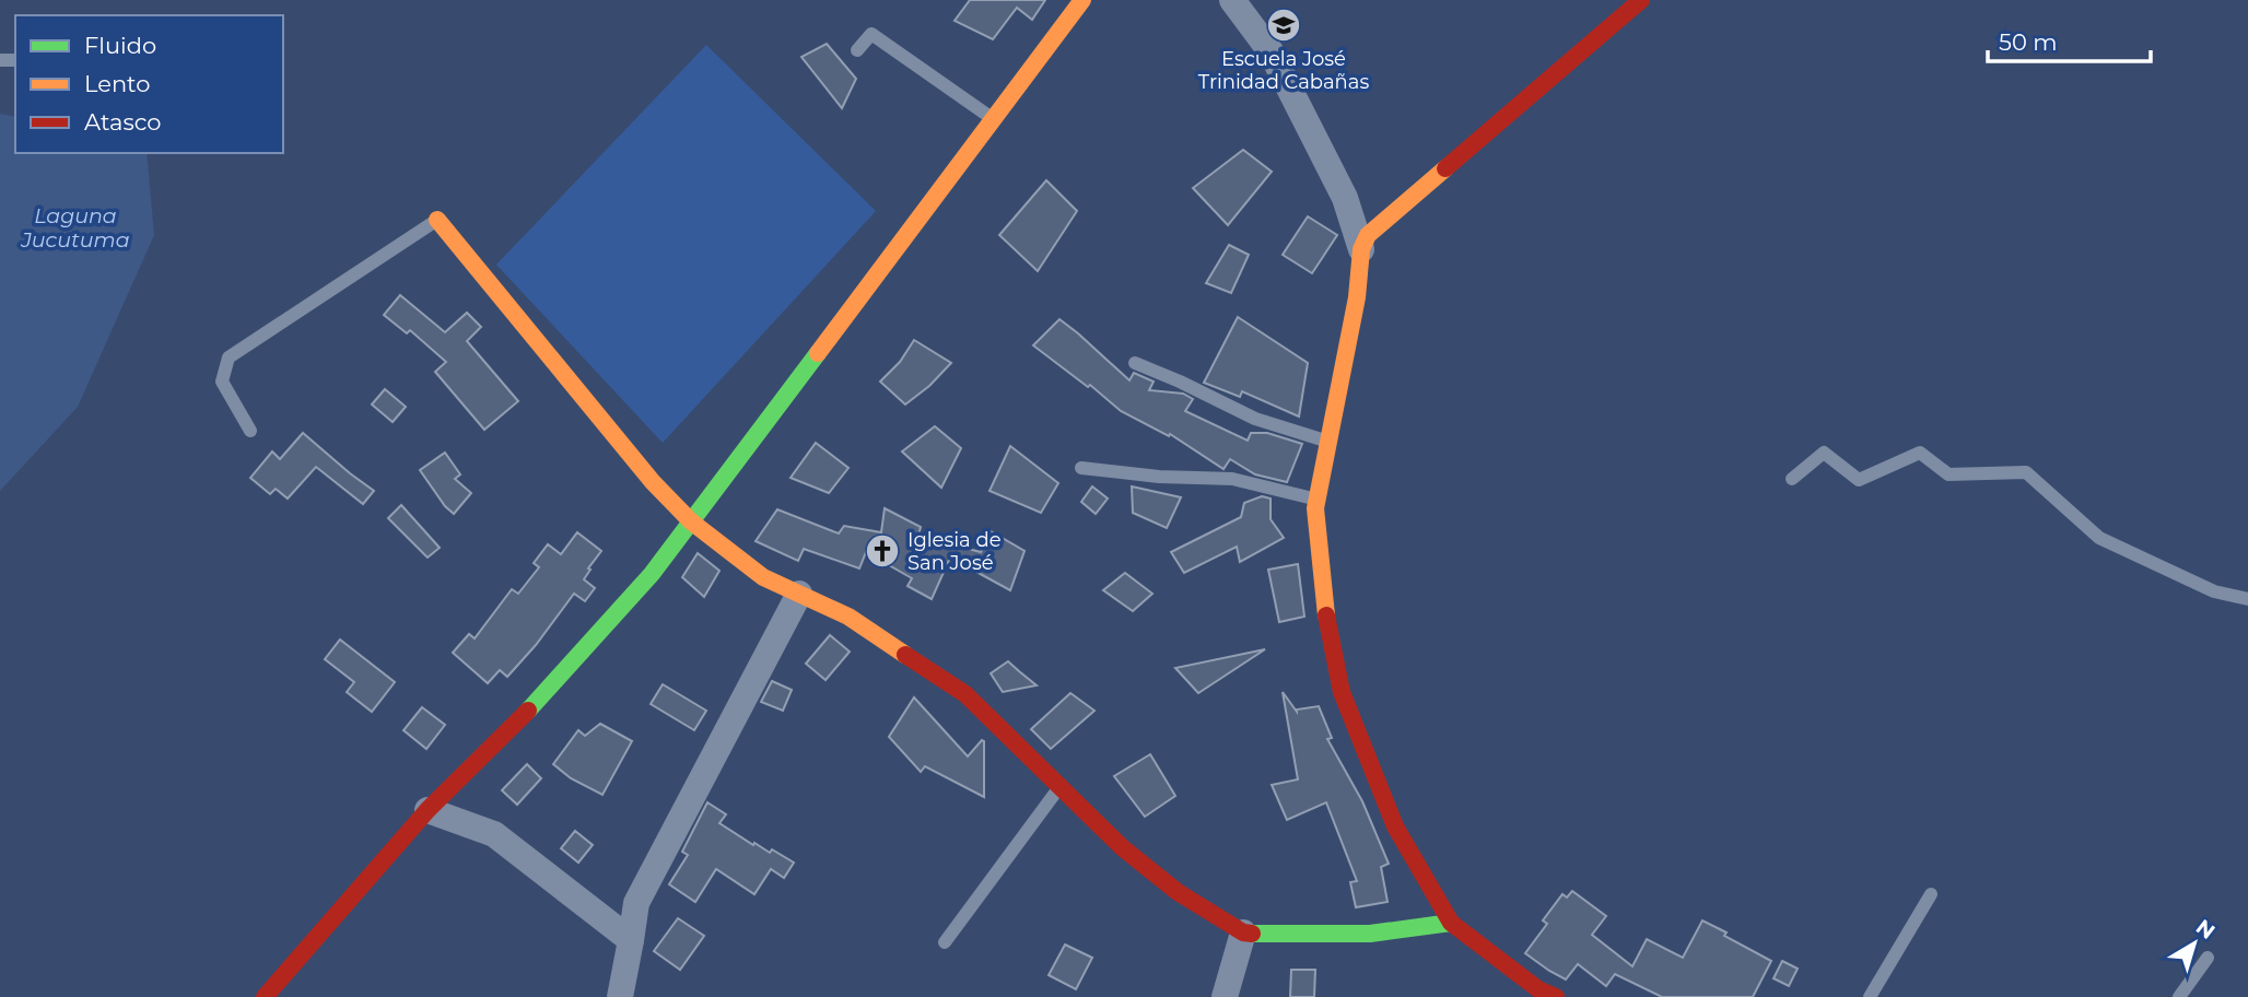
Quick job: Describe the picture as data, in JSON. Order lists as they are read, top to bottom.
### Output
{
  "water": ["Laguna Jucutuma"],
  "places": {
    "school or university": ["Escuela José Trinidad Cabañas"],
    "church": ["Iglesia de San José"]
  },
  "legend": ["Fluido", "Lento", "Atasco"],
  "scale_bar": "50 m",
  "north": "top right"
}
